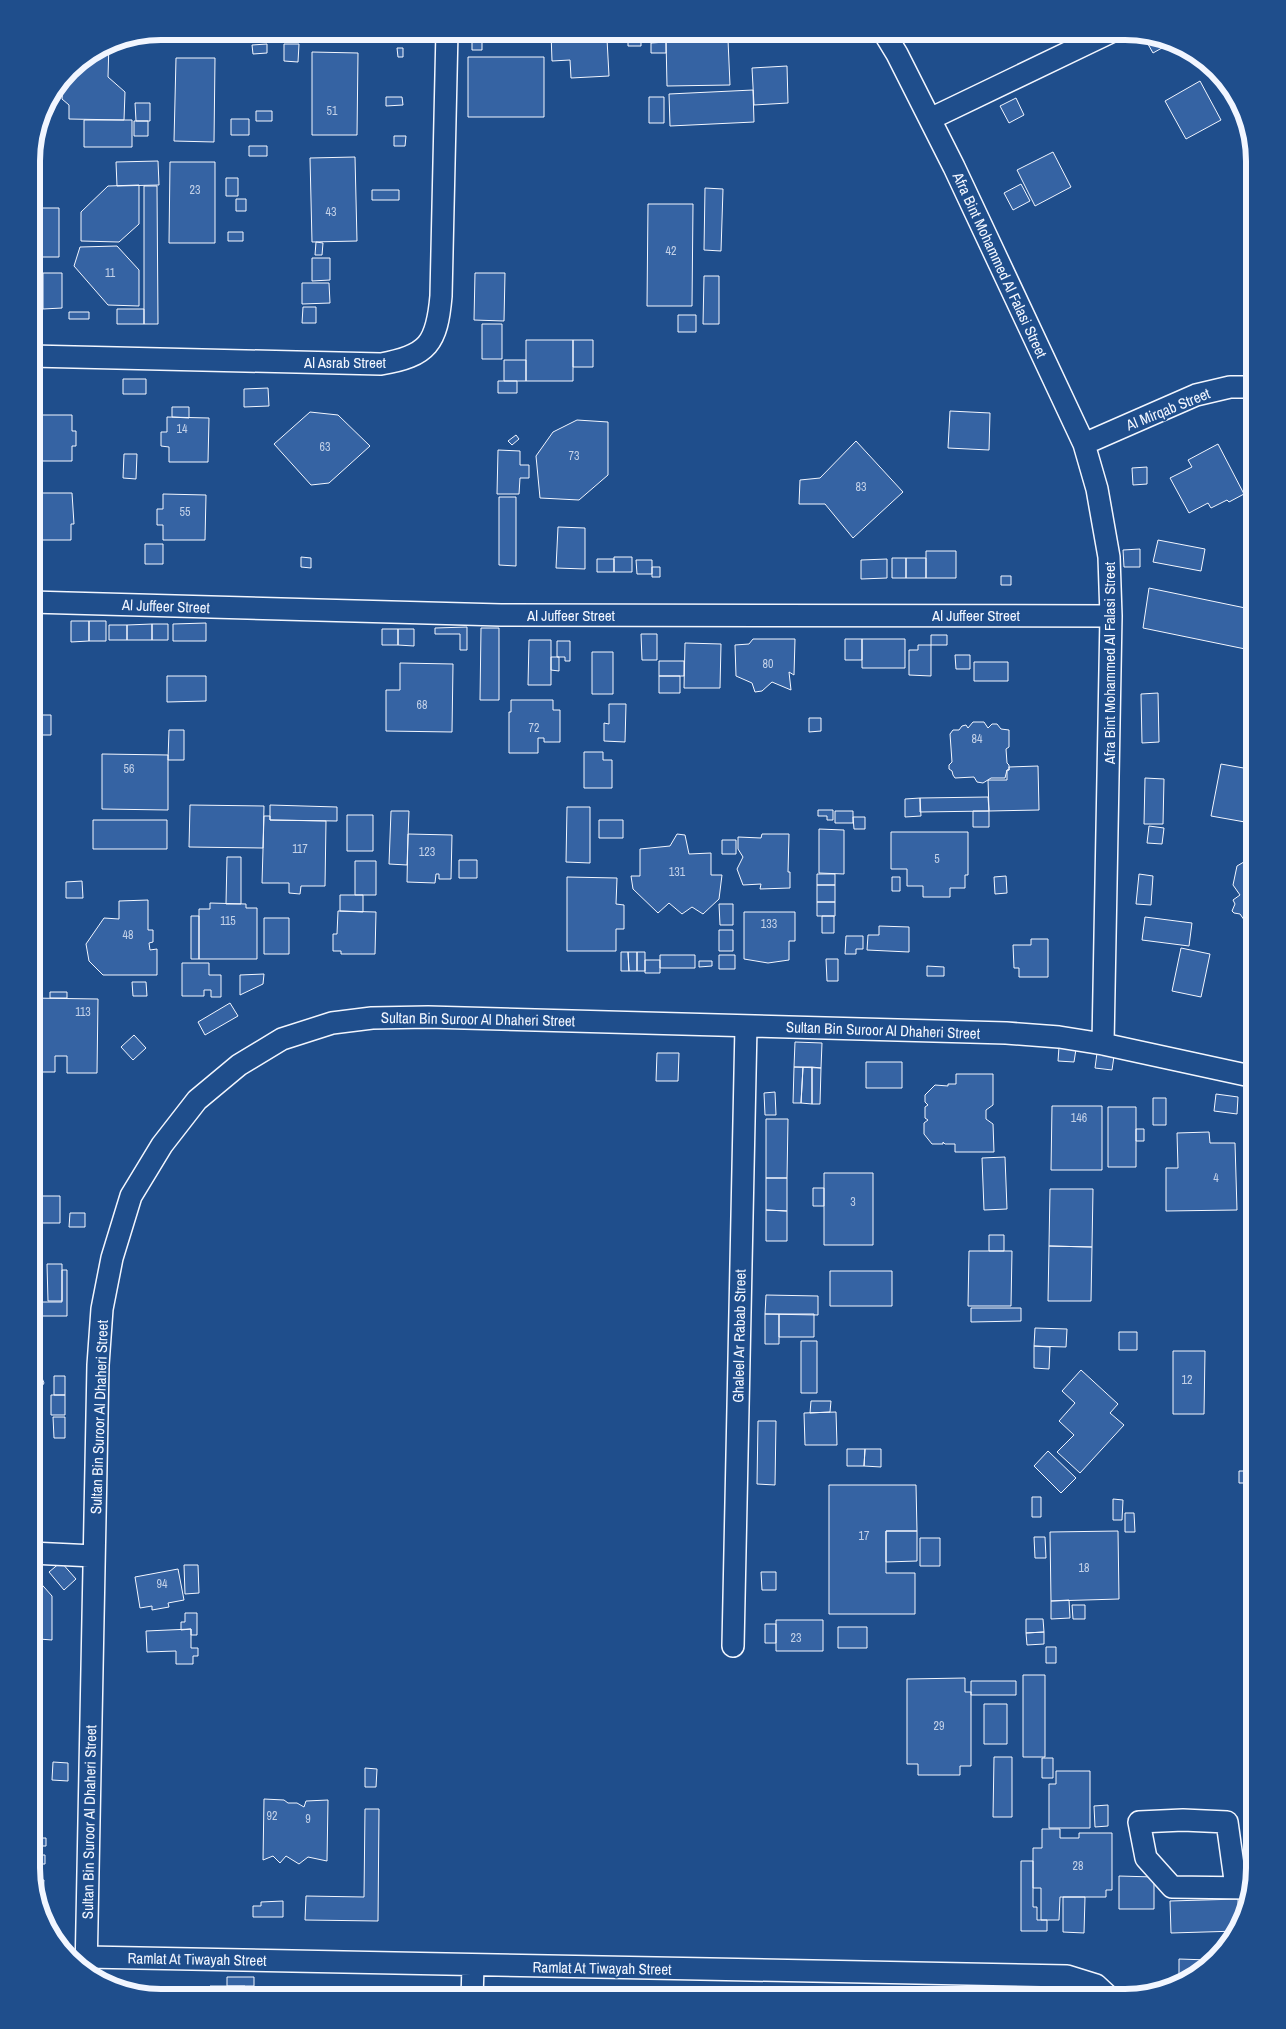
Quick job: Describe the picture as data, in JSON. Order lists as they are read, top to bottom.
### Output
{
  "streets": {
    "street": [
      "Afra Bint Mohammed Al Falasi Street",
      "Al Asrab Street",
      "Al Mirqab Street",
      "Al Juffeer Street",
      "Sultan Bin Suroor Al Dhaheri Street",
      "Ghaleel Ar Rabab Street",
      "Ramlat At Tiwayah Street"
    ]
  },
  "crossings": [
    ["Afra Bint Mohammed Al Falasi Street", "Al Mirqab Street"],
    ["Afra Bint Mohammed Al Falasi Street", "Al Juffeer Street"],
    ["Afra Bint Mohammed Al Falasi Street", "Sultan Bin Suroor Al Dhaheri Street"],
    ["Sultan Bin Suroor Al Dhaheri Street", "Ghaleel Ar Rabab Street"]
  ],
  "house_numbers": [
    "51",
    "23",
    "43",
    "42",
    "11",
    "14",
    "63",
    "73",
    "83",
    "55",
    "80",
    "68",
    "72",
    "84",
    "56",
    "117",
    "123",
    "5",
    "131",
    "115",
    "133",
    "48",
    "113",
    "146",
    "4",
    "3",
    "12",
    "17",
    "18",
    "94",
    "23",
    "29",
    "92",
    "9",
    "28"
  ]
}
